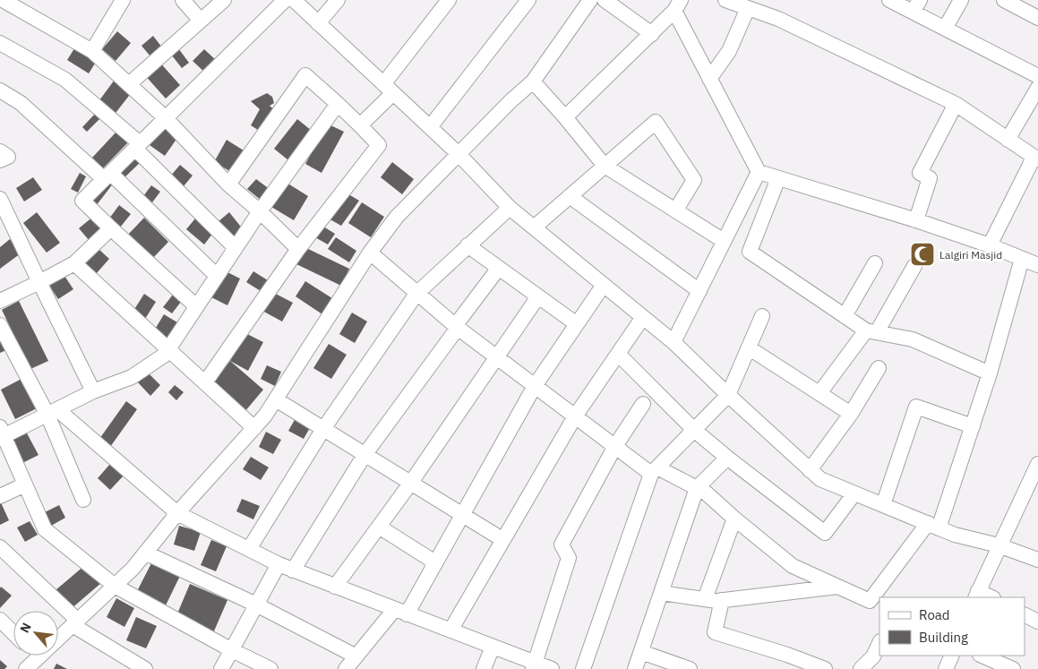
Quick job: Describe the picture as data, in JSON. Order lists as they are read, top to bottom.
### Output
{
  "places": {
    "mosque": ["Lalgiri Masjid"]
  },
  "legend": ["Road", "Building"],
  "north": "top left"
}
